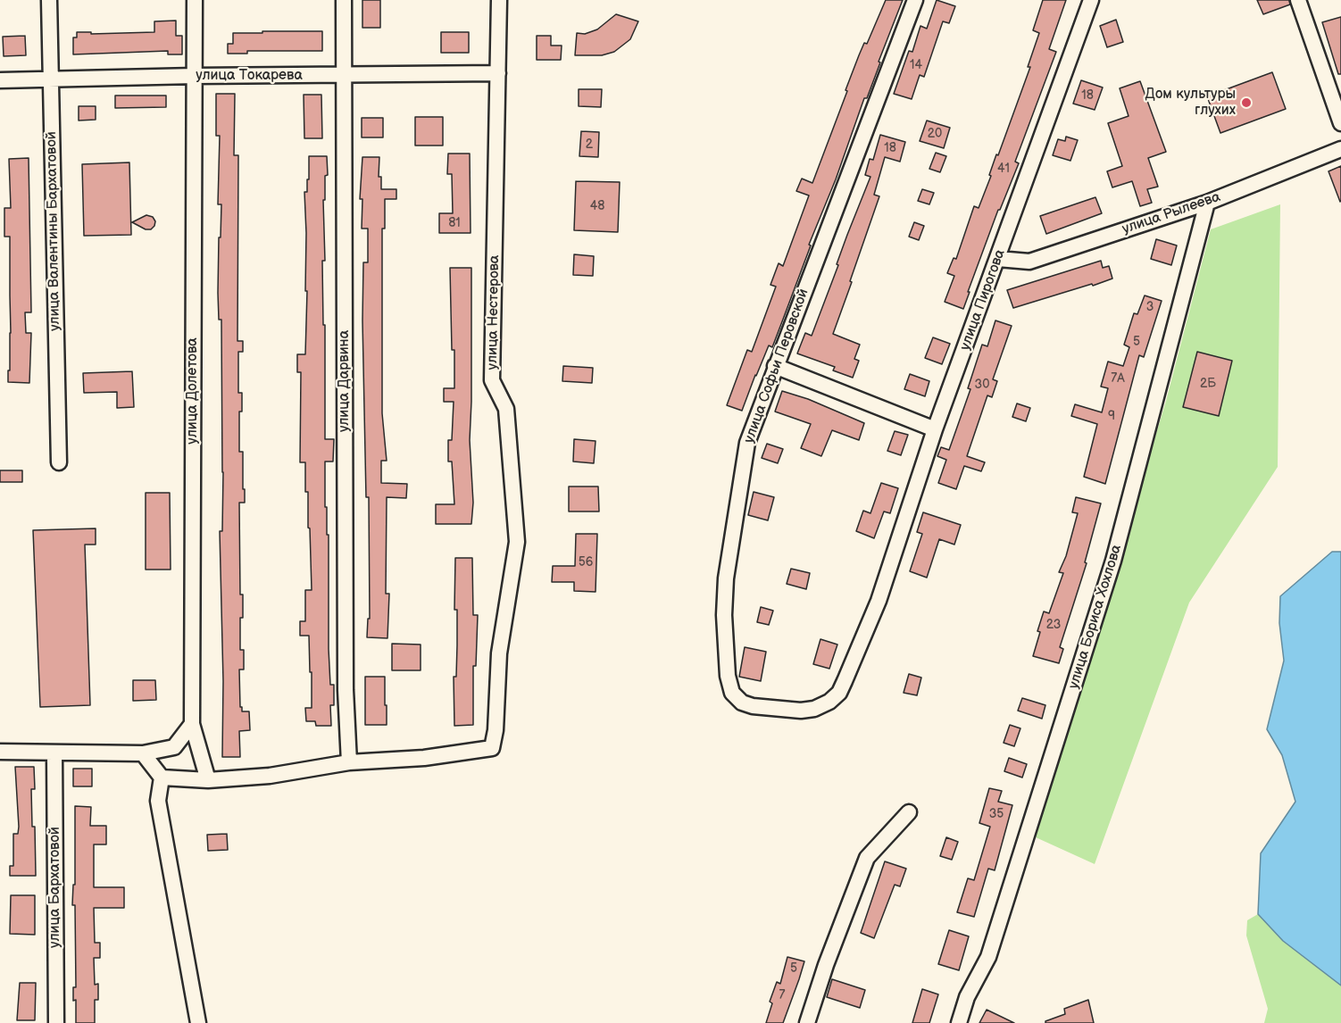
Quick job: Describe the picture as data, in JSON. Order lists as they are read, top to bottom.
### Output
{
  "streets": {
    "street": [
      "улица Токарева",
      "улица Рылеева",
      "улица Валентины Бархатовой",
      "улица Пирогова",
      "улица Нестерова",
      "улица Софьи Перовской",
      "улица Дарвина",
      "улица Долетова",
      "улица Бориса Хохлова",
      "улица Бархатовой"
    ]
  },
  "crossings": [
    ["улица Токарева", "улица Валентины Бархатовой"],
    ["улица Токарева", "улица Нестерова"],
    ["улица Токарева", "улица Дарвина"],
    ["улица Токарева", "улица Долетова"],
    ["улица Рылеева", "улица Пирогова"],
    ["улица Рылеева", "улица Бориса Хохлова"],
    ["улица Пирогова", "улица Софьи Перовской"],
    ["улица Нестерова", "улица Дарвина"]
  ],
  "places": ["Дом культуры глухих"],
  "house_numbers": [
    "14",
    "18",
    "20",
    "2",
    "18",
    "41",
    "48",
    "81",
    "3",
    "5",
    "7А",
    "2Б",
    "30",
    "9",
    "56",
    "23",
    "35",
    "5",
    "7"
  ]
}
